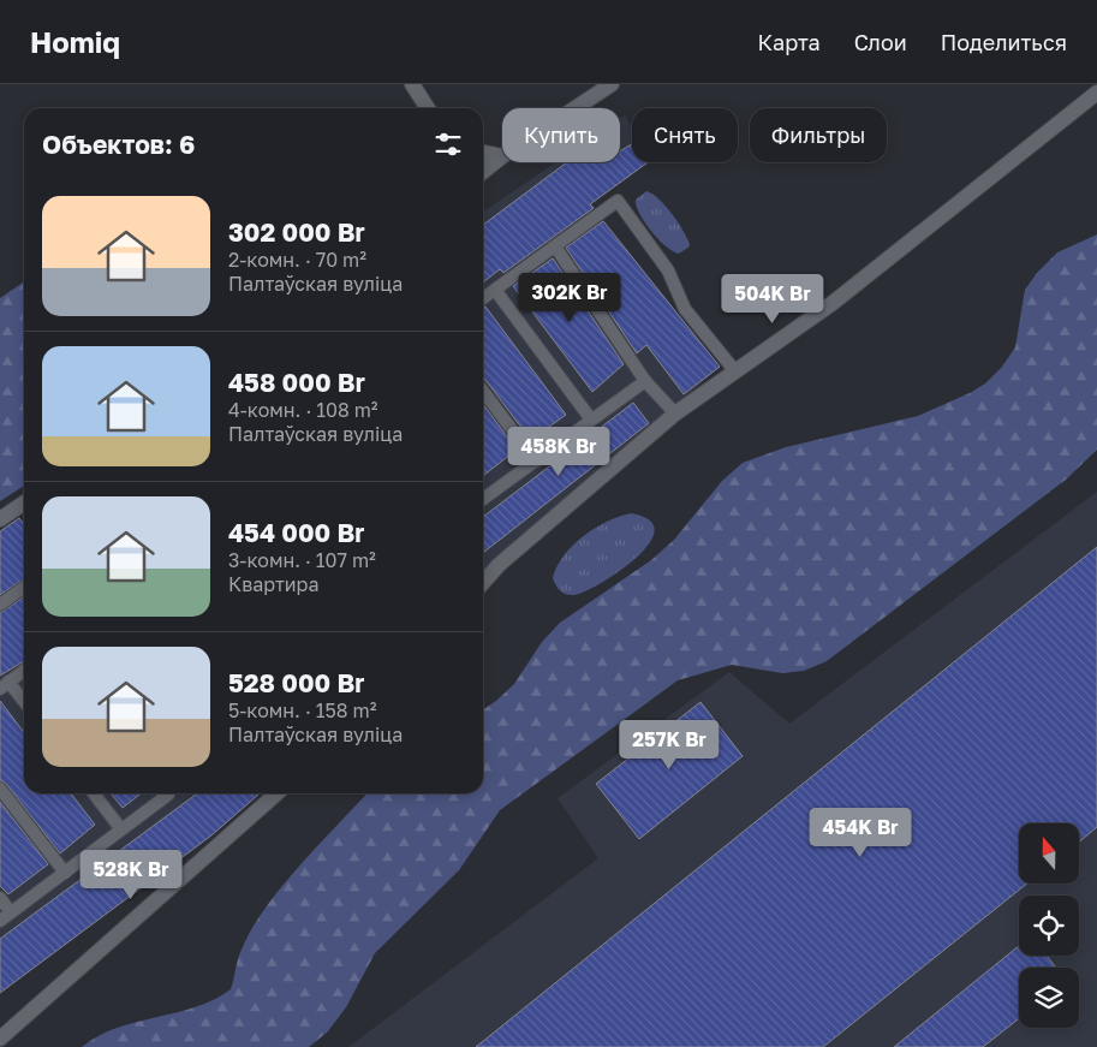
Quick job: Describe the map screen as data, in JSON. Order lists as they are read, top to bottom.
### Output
{
  "north": "top",
  "page": {
    "header": "Homiq",
    "nav": ["Карта", "Слои", "Поделиться"],
    "chip": ["Купить", "Снять", "Фильтры"],
    "heading": "Объектов: 6",
    "list": [
      {
        "name": "302 000 Br",
        "note": "2-комн. · 70 m² · Палтаўская вуліца"
      },
      {
        "name": "458 000 Br",
        "note": "4-комн. · 108 m² · Палтаўская вуліца"
      },
      {
        "name": "454 000 Br",
        "note": "3-комн. · 107 m² · Квартира"
      },
      {
        "name": "528 000 Br",
        "note": "5-комн. · 158 m² · Палтаўская вуліца"
      }
    ],
    "price": [
      "302K Br",
      "504K Br",
      "458K Br",
      "257K Br",
      "454K Br",
      "528K Br"
    ]
  }
}
